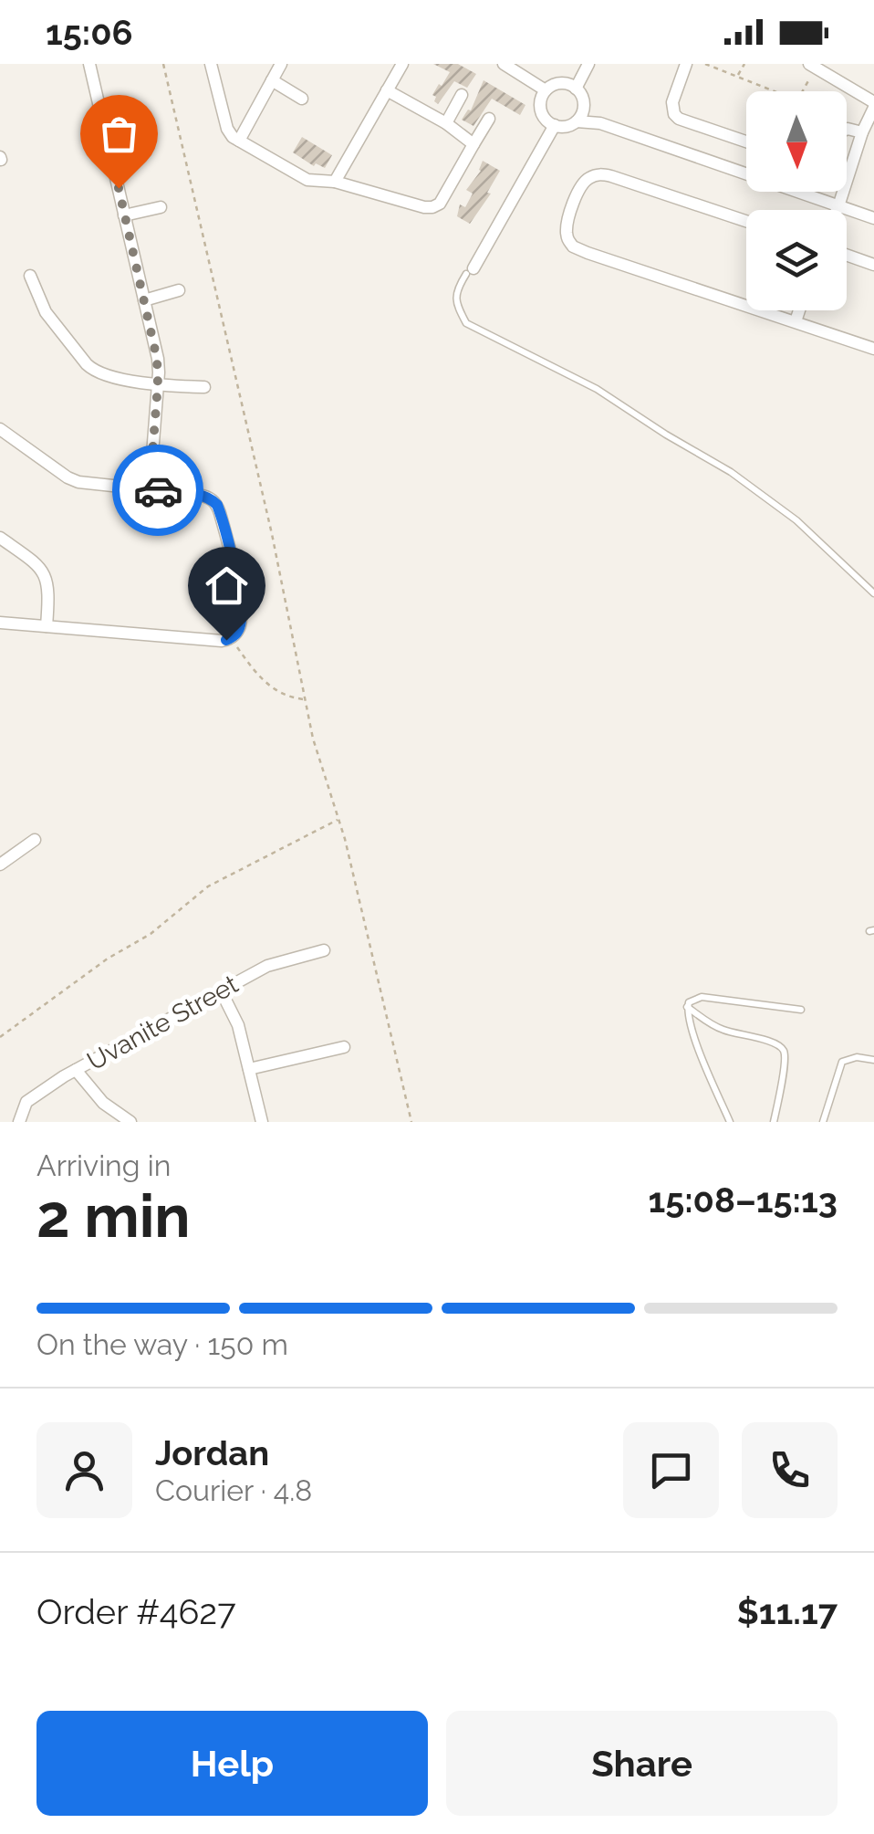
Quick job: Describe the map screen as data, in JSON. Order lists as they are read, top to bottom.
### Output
{
  "streets": {
    "street": ["Uvanite Street"]
  },
  "north": "bottom",
  "page": {
    "status": "15:06",
    "heading": ["2 min", "Arriving in", "15:08–15:13"],
    "panel": [
      "Jordan",
      "Courier · 4.8",
      "Order #4627",
      "$11.17"
    ],
    "bar": "On the way · 150 m",
    "buttons": ["Help", "Share"]
  }
}
